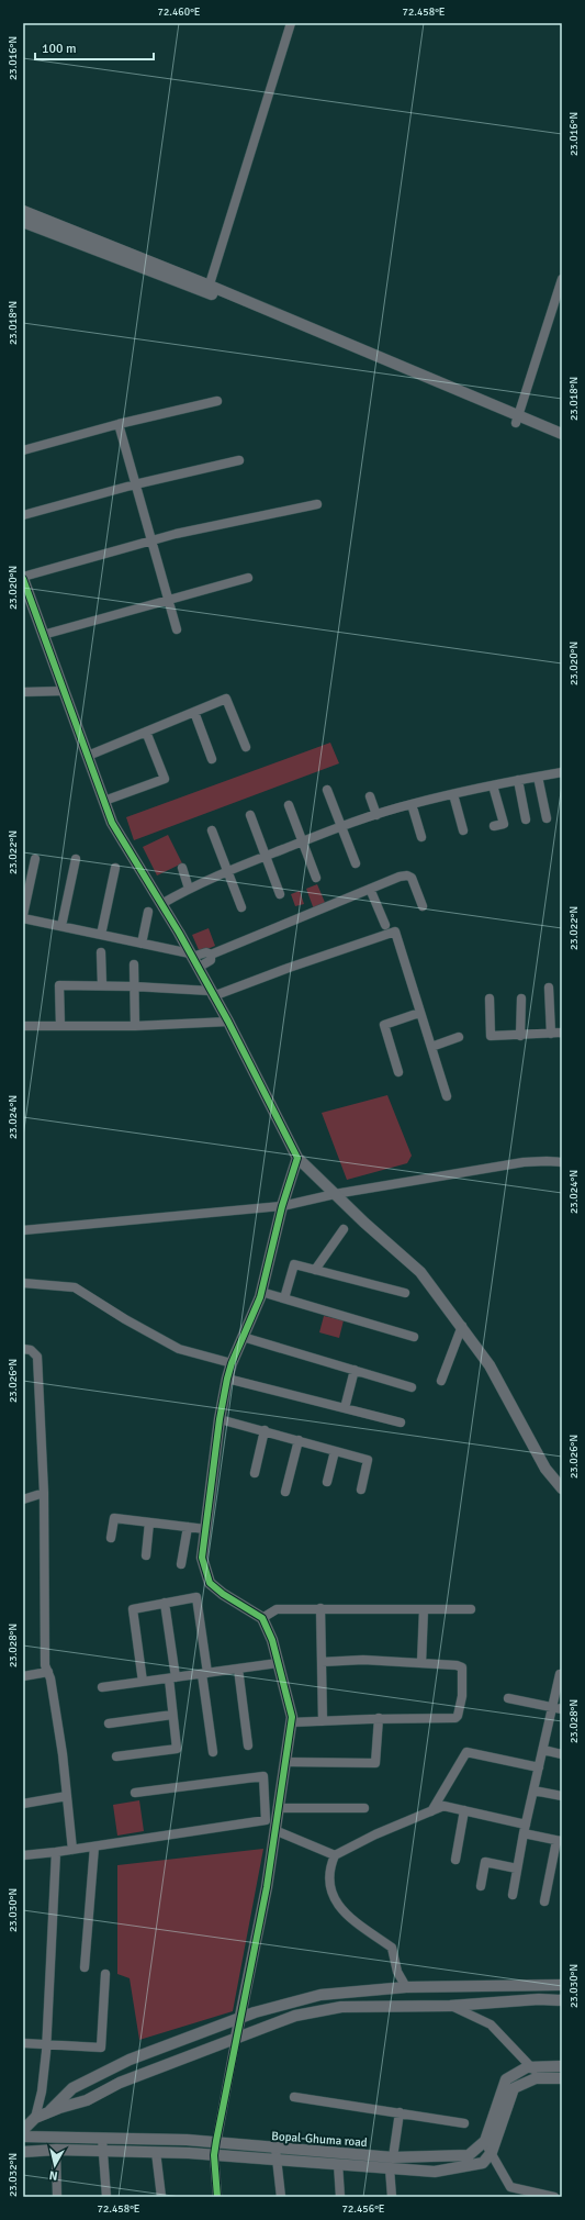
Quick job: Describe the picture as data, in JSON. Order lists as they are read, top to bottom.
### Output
{
  "streets": {
    "street": ["Bopal-Ghuma road"]
  },
  "scale_bar": "100 m",
  "north": "bottom",
  "coordinates": [
    "72.460°E",
    "72.458°E",
    "23.016°N",
    "23.018°N",
    "23.020°N",
    "23.022°N",
    "23.024°N",
    "23.026°N",
    "23.028°N",
    "23.030°N",
    "23.032°N",
    "72.456°E"
  ]
}
